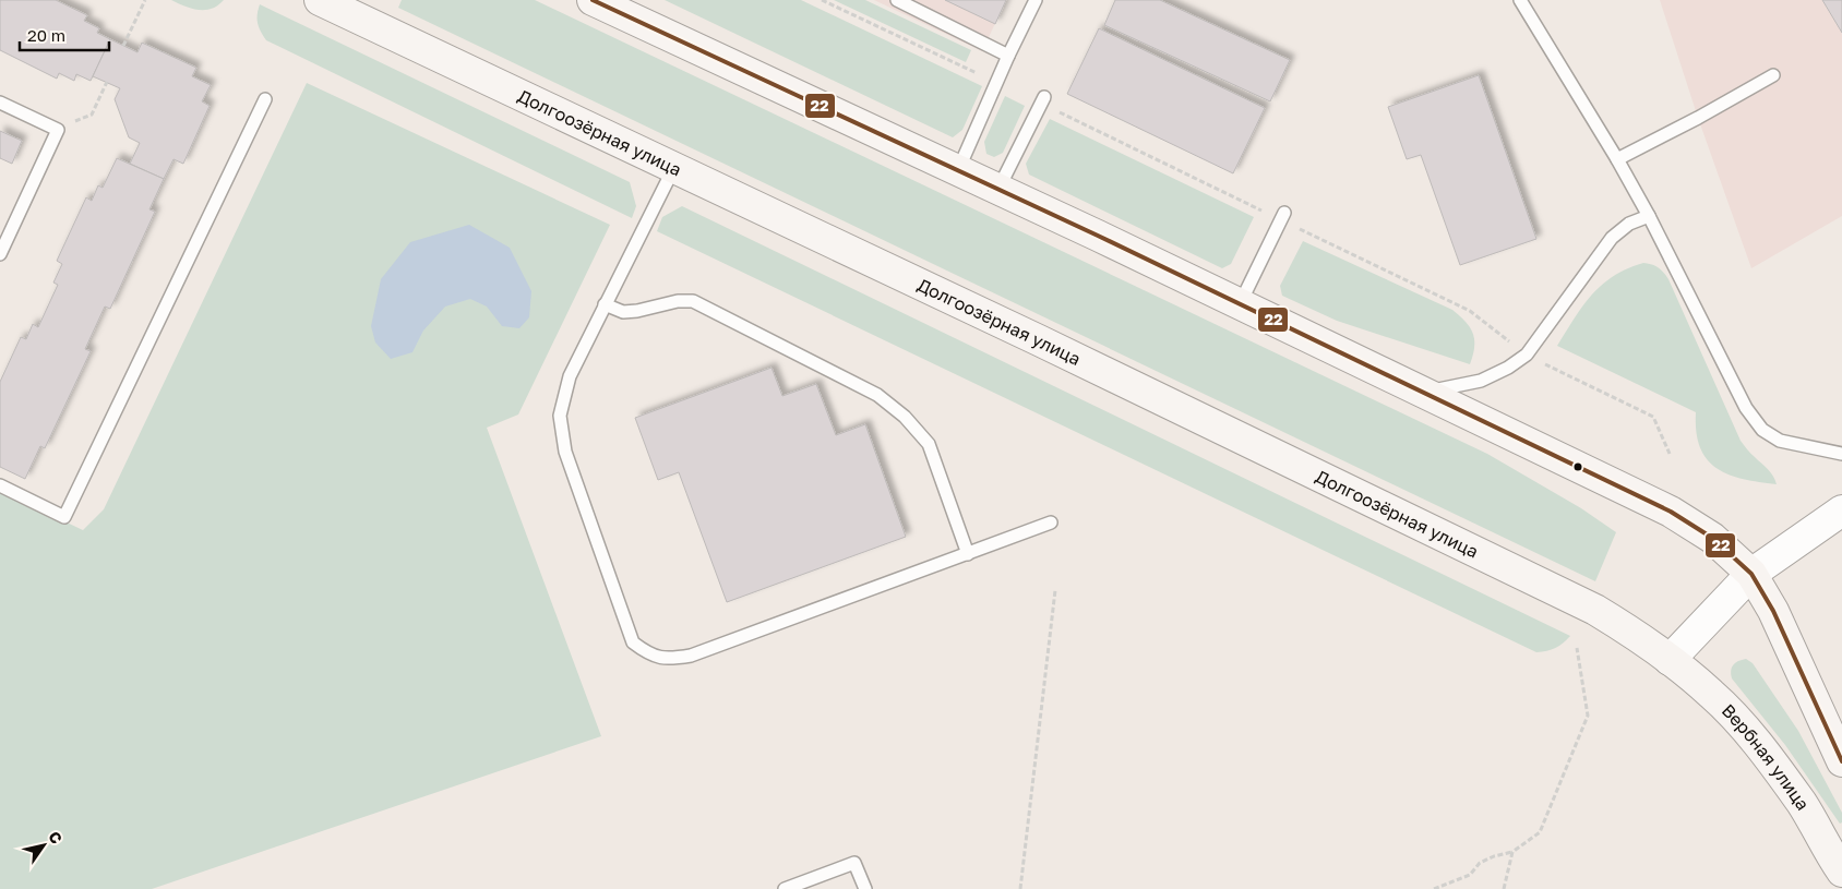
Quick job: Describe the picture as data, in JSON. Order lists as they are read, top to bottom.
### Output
{
  "streets": {
    "main road": ["Долгоозёрная улица", "Вербная улица"]
  },
  "crossings": [
    ["Долгоозёрная улица", "Вербная улица"]
  ],
  "lines": ["transit line 22"],
  "scale_bar": "20 m",
  "north": "top right"
}
